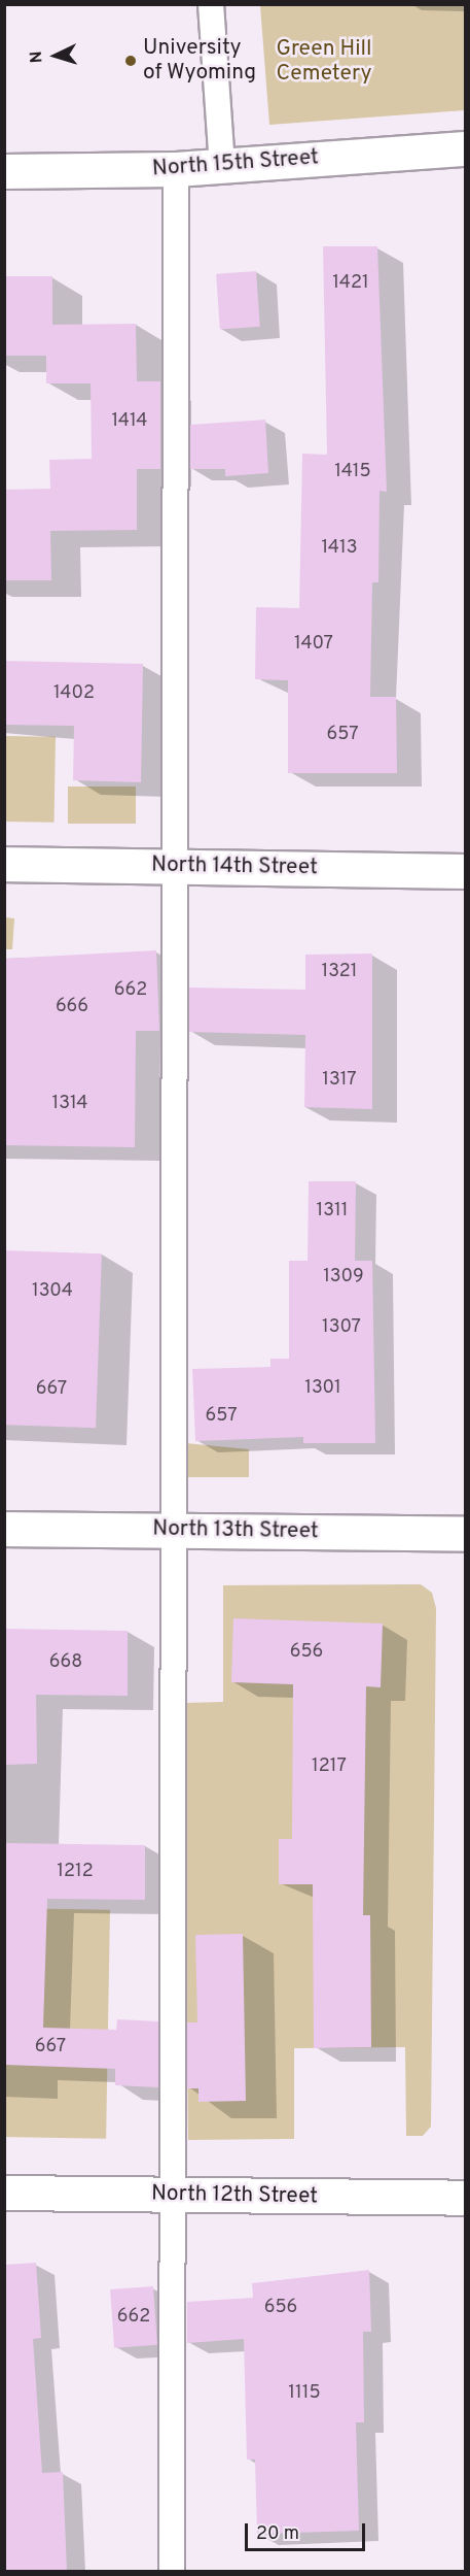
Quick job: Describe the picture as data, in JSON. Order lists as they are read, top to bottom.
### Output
{
  "streets": {
    "street": [
      "North 15th Street",
      "North 14th Street",
      "North 13th Street",
      "North 12th Street"
    ]
  },
  "parks": ["Green Hill Cemetery"],
  "places": ["University of Wyoming"],
  "house_numbers": [
    "1421",
    "1414",
    "1415",
    "1413",
    "1407",
    "1402",
    "657",
    "1321",
    "662",
    "666",
    "1317",
    "1314",
    "1311",
    "1309",
    "1304",
    "1307",
    "1301",
    "667",
    "657",
    "656",
    "668",
    "1217",
    "1212",
    "667",
    "656",
    "662",
    "1115"
  ],
  "scale_bar": "20 m",
  "north": "left"
}
